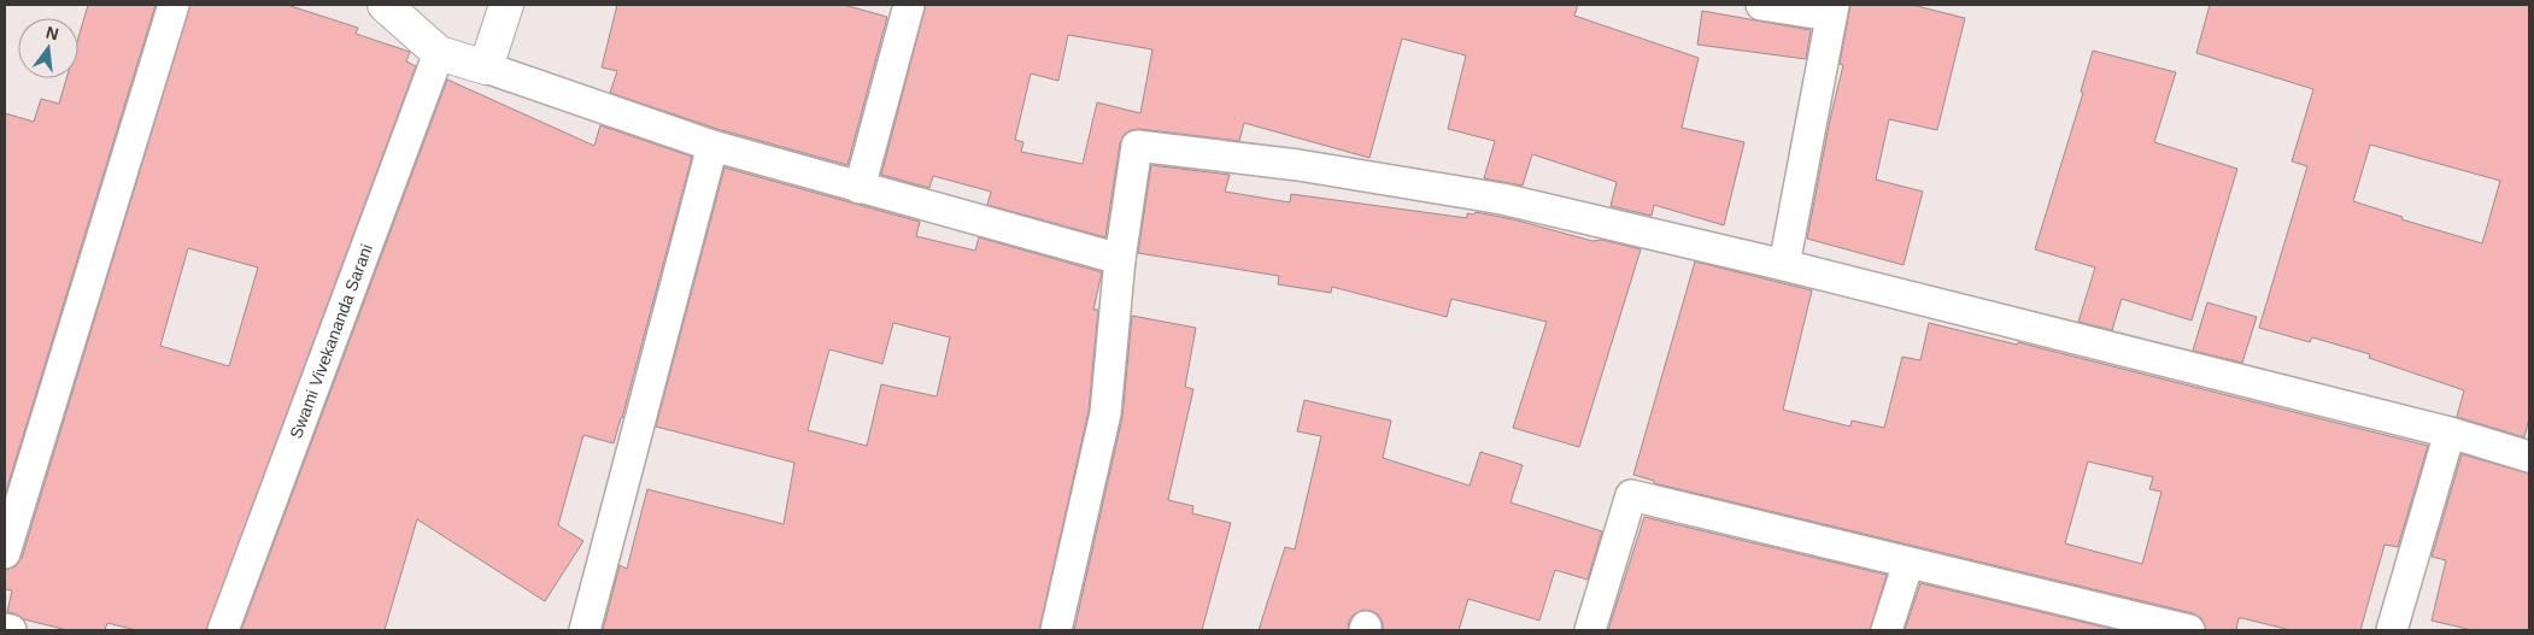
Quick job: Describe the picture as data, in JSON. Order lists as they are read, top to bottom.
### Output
{
  "streets": {
    "street": ["Swami Vivekananda Sarani"]
  },
  "north": "top"
}
